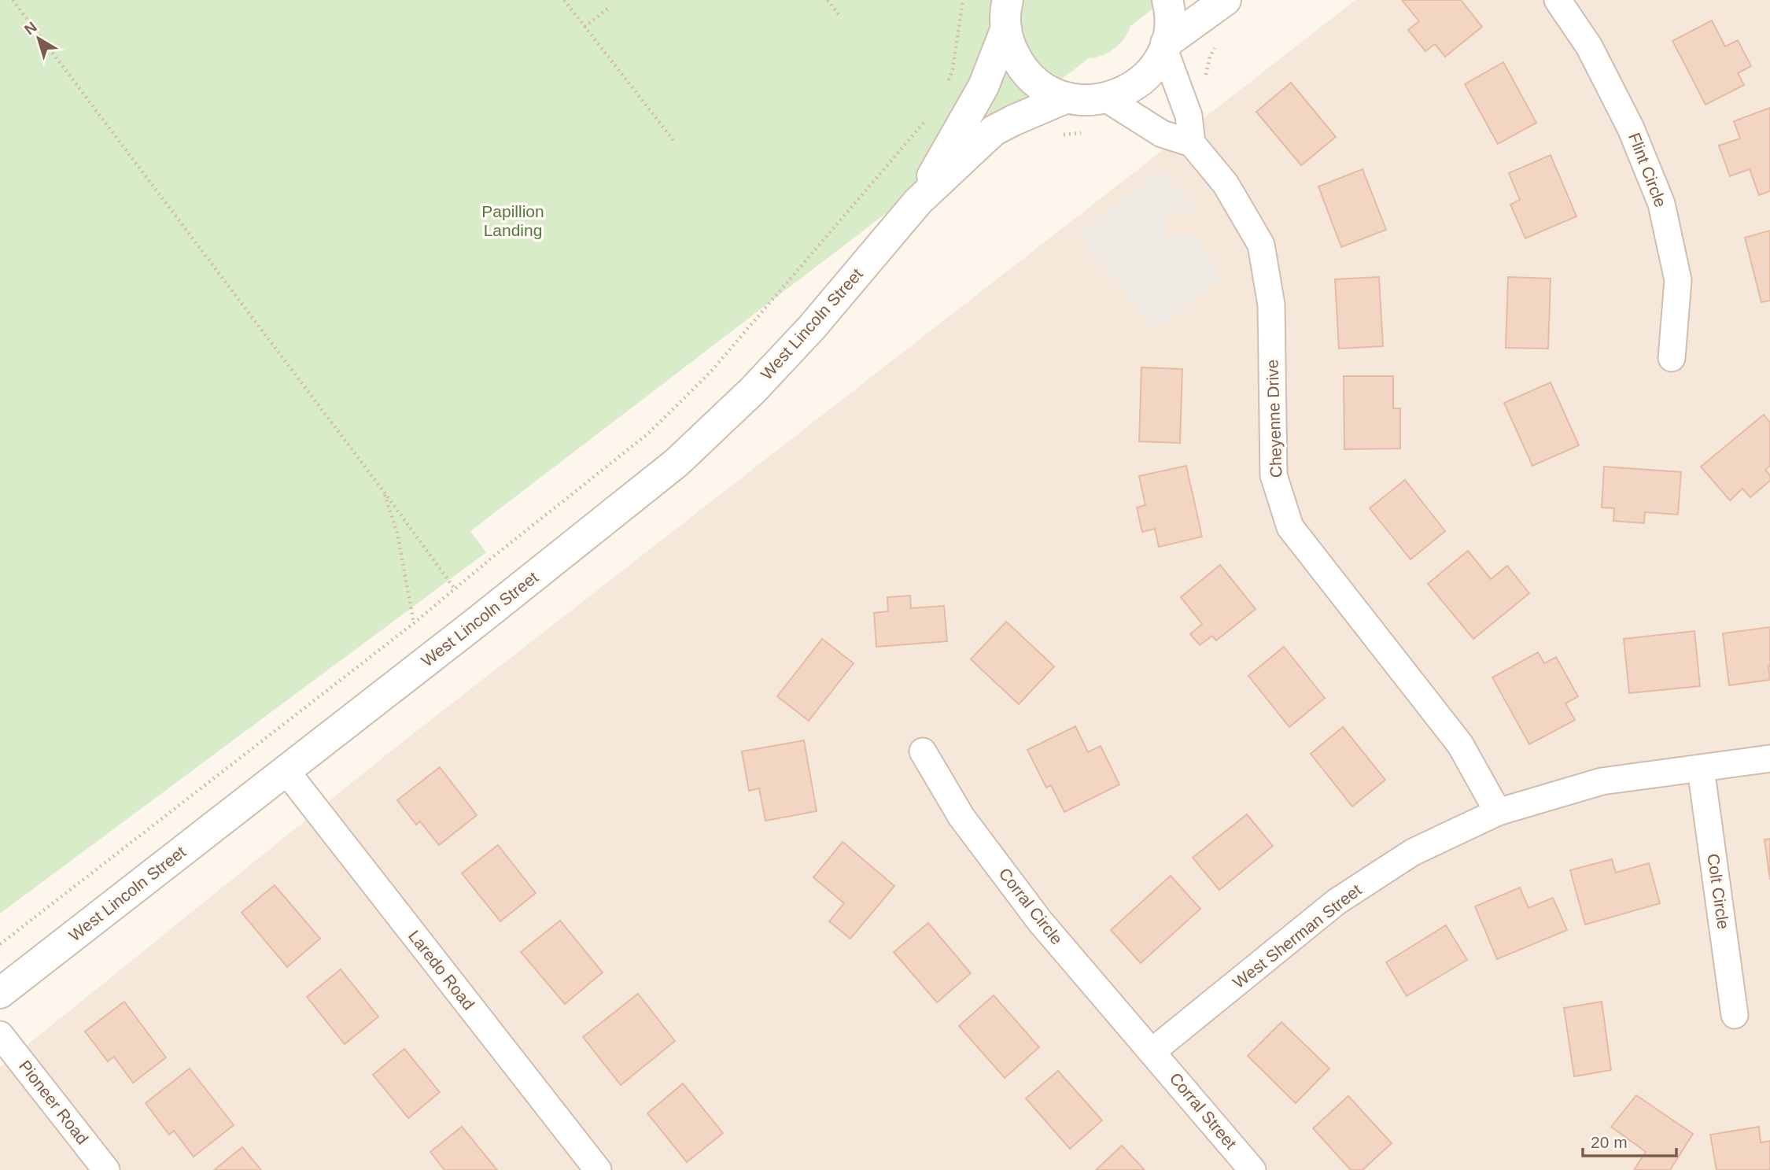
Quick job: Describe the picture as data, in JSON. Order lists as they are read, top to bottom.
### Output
{
  "streets": {
    "street": [
      "Flint Circle",
      "West Lincoln Street",
      "Cheyenne Drive",
      "Colt Circle",
      "Corral Circle",
      "West Sherman Street",
      "Laredo Road",
      "Pioneer Road",
      "Corral Street"
    ]
  },
  "crossings": [
    ["West Lincoln Street", "Laredo Road"],
    ["Cheyenne Drive", "West Sherman Street"],
    ["Colt Circle", "West Sherman Street"],
    ["Corral Circle", "West Sherman Street"],
    ["Corral Circle", "Corral Street"],
    ["West Sherman Street", "Corral Street"]
  ],
  "parks": ["Papillion Landing"],
  "scale_bar": "20 m",
  "north": "top left"
}
